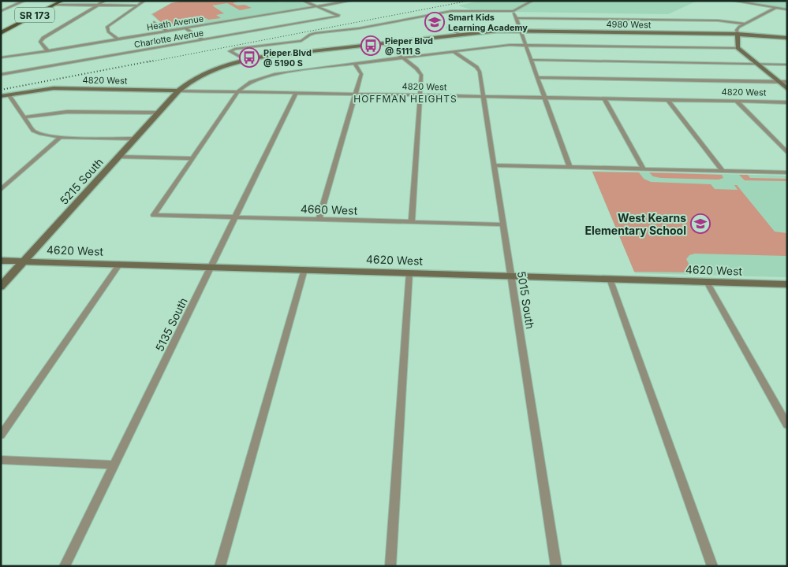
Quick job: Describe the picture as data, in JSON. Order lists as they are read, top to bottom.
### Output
{
  "streets": {
    "main road": ["SR 173"],
    "street": [
      "Heath Avenue",
      "4980 West",
      "Charlotte Avenue",
      "4820 West",
      "5215 South",
      "4660 West",
      "4620 West",
      "5015 South",
      "5135 South"
    ]
  },
  "crossings": [
    ["Heath Avenue", "Charlotte Avenue"],
    ["4980 West", "5215 South"],
    ["4820 West", "5215 South"],
    ["4820 West", "5015 South"],
    ["4820 West", "5135 South"],
    ["5215 South", "4620 West"],
    ["4660 West", "5015 South"],
    ["4660 West", "5135 South"],
    ["4620 West", "5015 South"],
    ["4620 West", "5135 South"]
  ],
  "districts": ["HOFFMAN HEIGHTS"],
  "places": {
    "school or university": ["Smart Kids Learning Academy", "West Kearns Elementary School"],
    "bus stop": ["Pieper Blvd @ 5111 S", "Pieper Blvd @ 5190 S"]
  }
}
